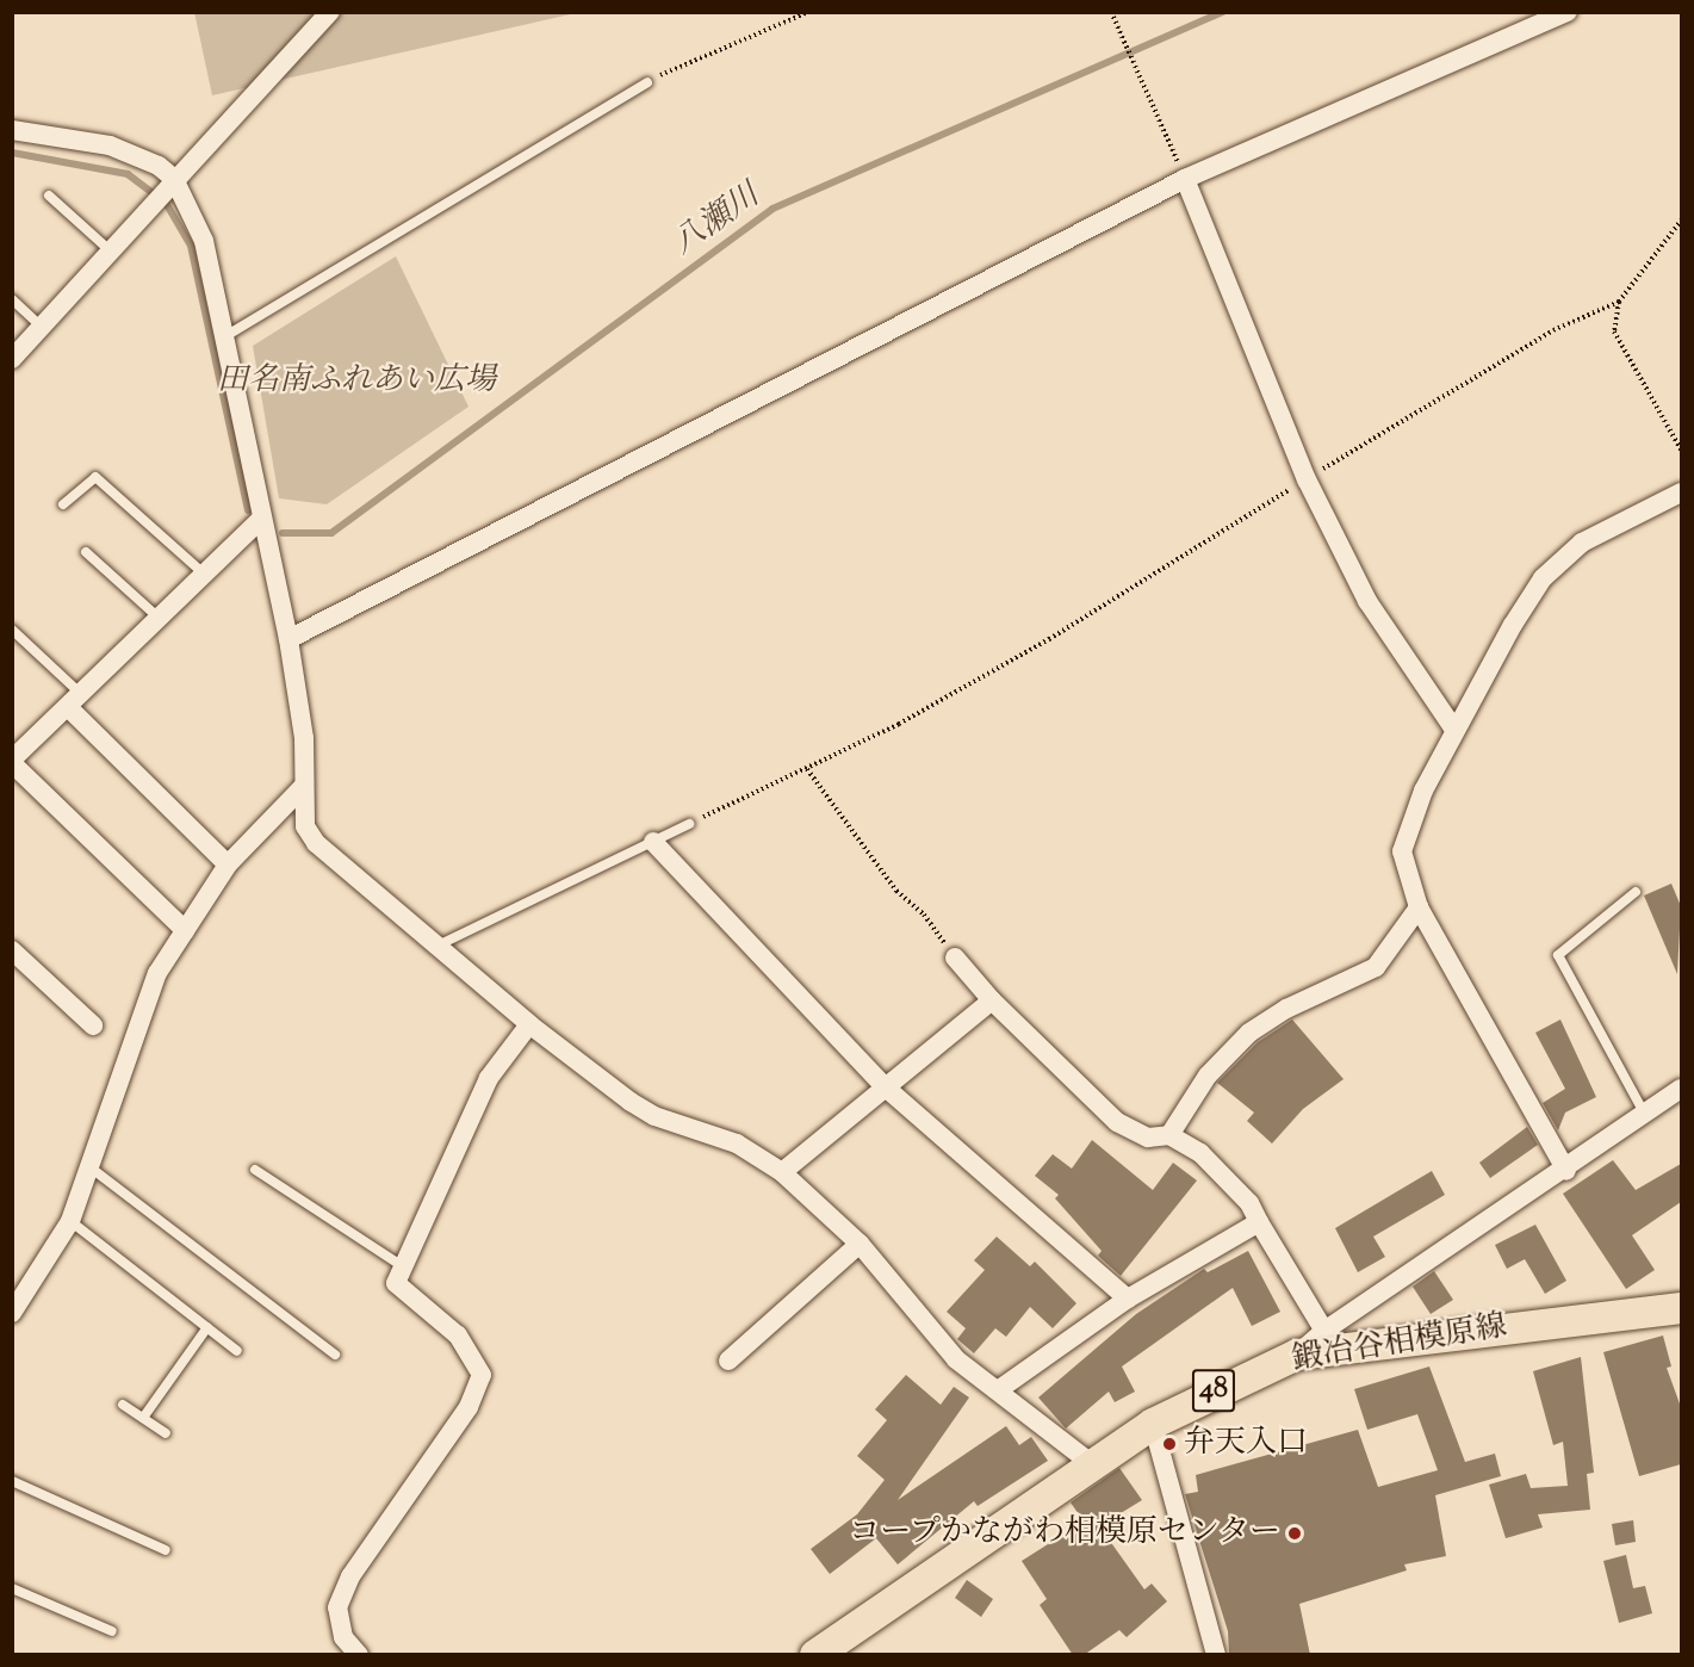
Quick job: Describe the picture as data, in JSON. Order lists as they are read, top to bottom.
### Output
{
  "streets": {
    "main road": ["鍛冶谷相模原線", "48"]
  },
  "water": ["八瀬川"],
  "parks": ["田名南ふれあい広場"],
  "places": ["弁天入口", "コープかながわ相模原センター"]
}
